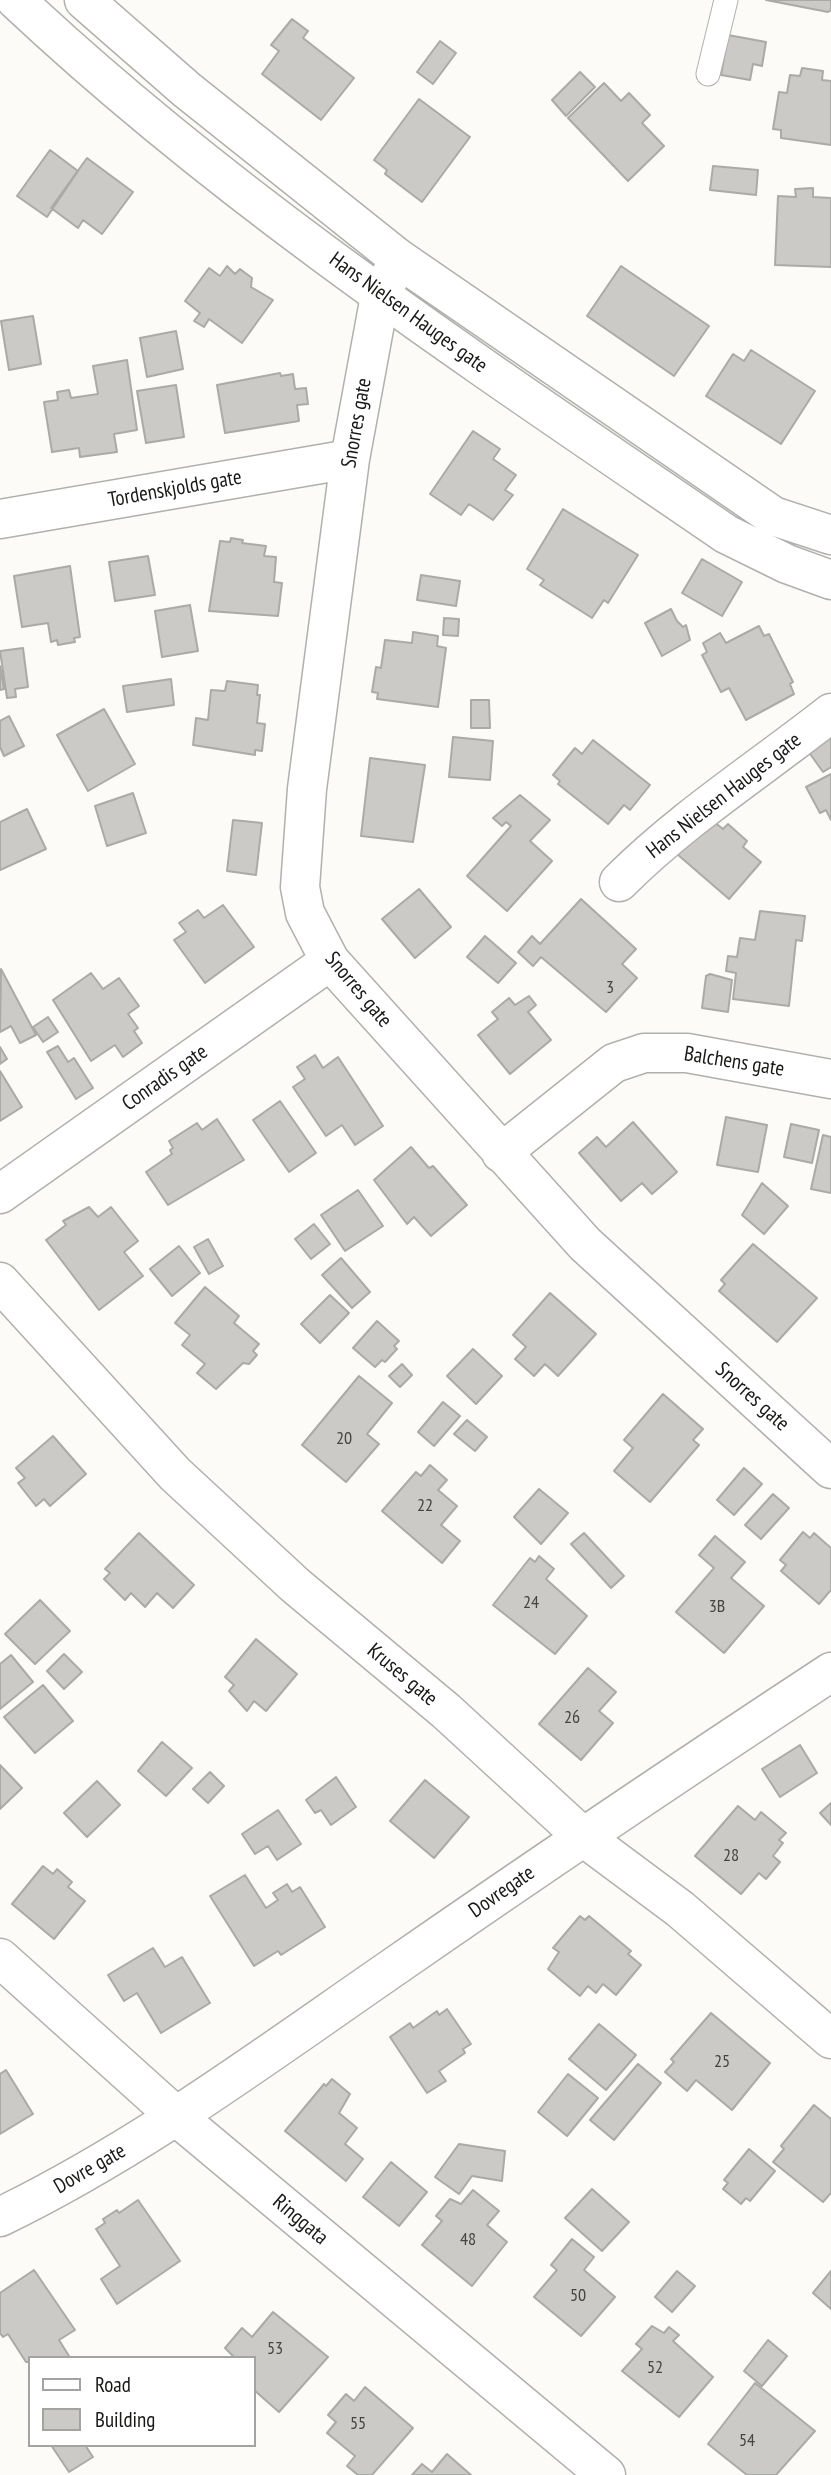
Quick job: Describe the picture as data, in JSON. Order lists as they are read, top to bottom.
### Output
{
  "streets": {
    "street": [
      "Hans Nielsen Hauges gate",
      "Snorres gate",
      "Tordenskjolds gate",
      "Balchens gate",
      "Conradis gate",
      "Kruses gate",
      "Dovregate",
      "Dovre gate",
      "Ringgata"
    ]
  },
  "crossings": [
    ["Hans Nielsen Hauges gate", "Snorres gate"],
    ["Snorres gate", "Tordenskjolds gate"],
    ["Snorres gate", "Balchens gate"],
    ["Snorres gate", "Conradis gate"],
    ["Kruses gate", "Dovregate"],
    ["Dovregate", "Dovre gate"],
    ["Dovregate", "Ringgata"],
    ["Dovre gate", "Ringgata"]
  ],
  "house_numbers": [
    "3",
    "20",
    "22",
    "24",
    "3B",
    "26",
    "28",
    "25",
    "48",
    "50",
    "53",
    "52",
    "55",
    "54"
  ],
  "legend": ["Road", "Building"]
}
